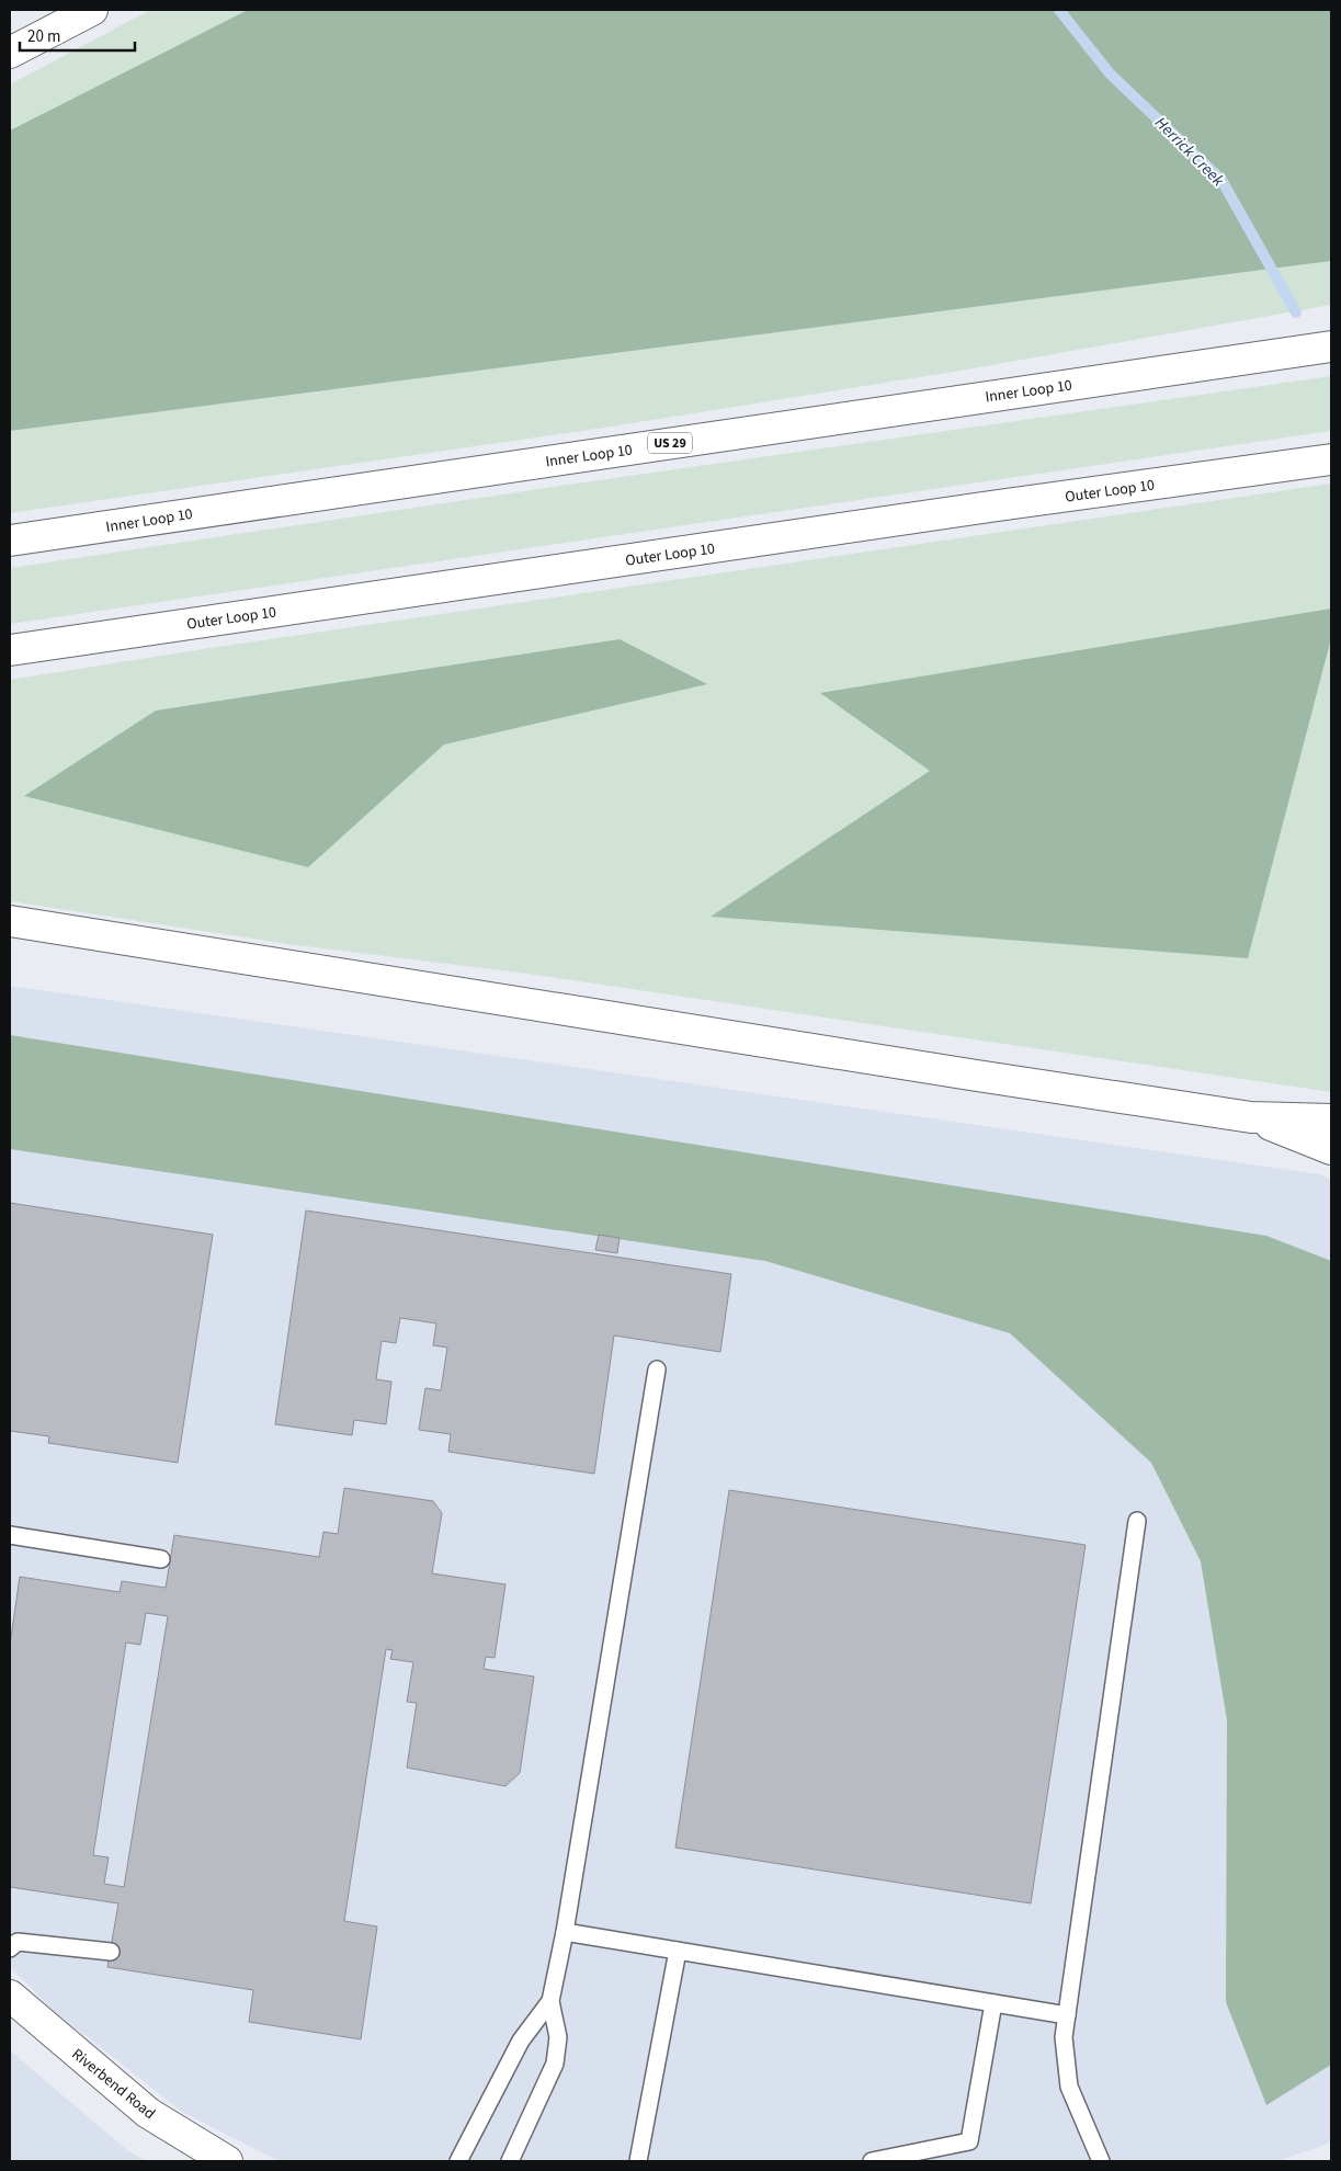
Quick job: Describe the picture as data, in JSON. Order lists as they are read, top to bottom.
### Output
{
  "streets": {
    "main road": [
      "Inner Loop 10",
      "US 29",
      "Outer Loop 10",
      "Riverbend Road"
    ]
  },
  "water": ["Herrick Creek"],
  "scale_bar": "20 m"
}
